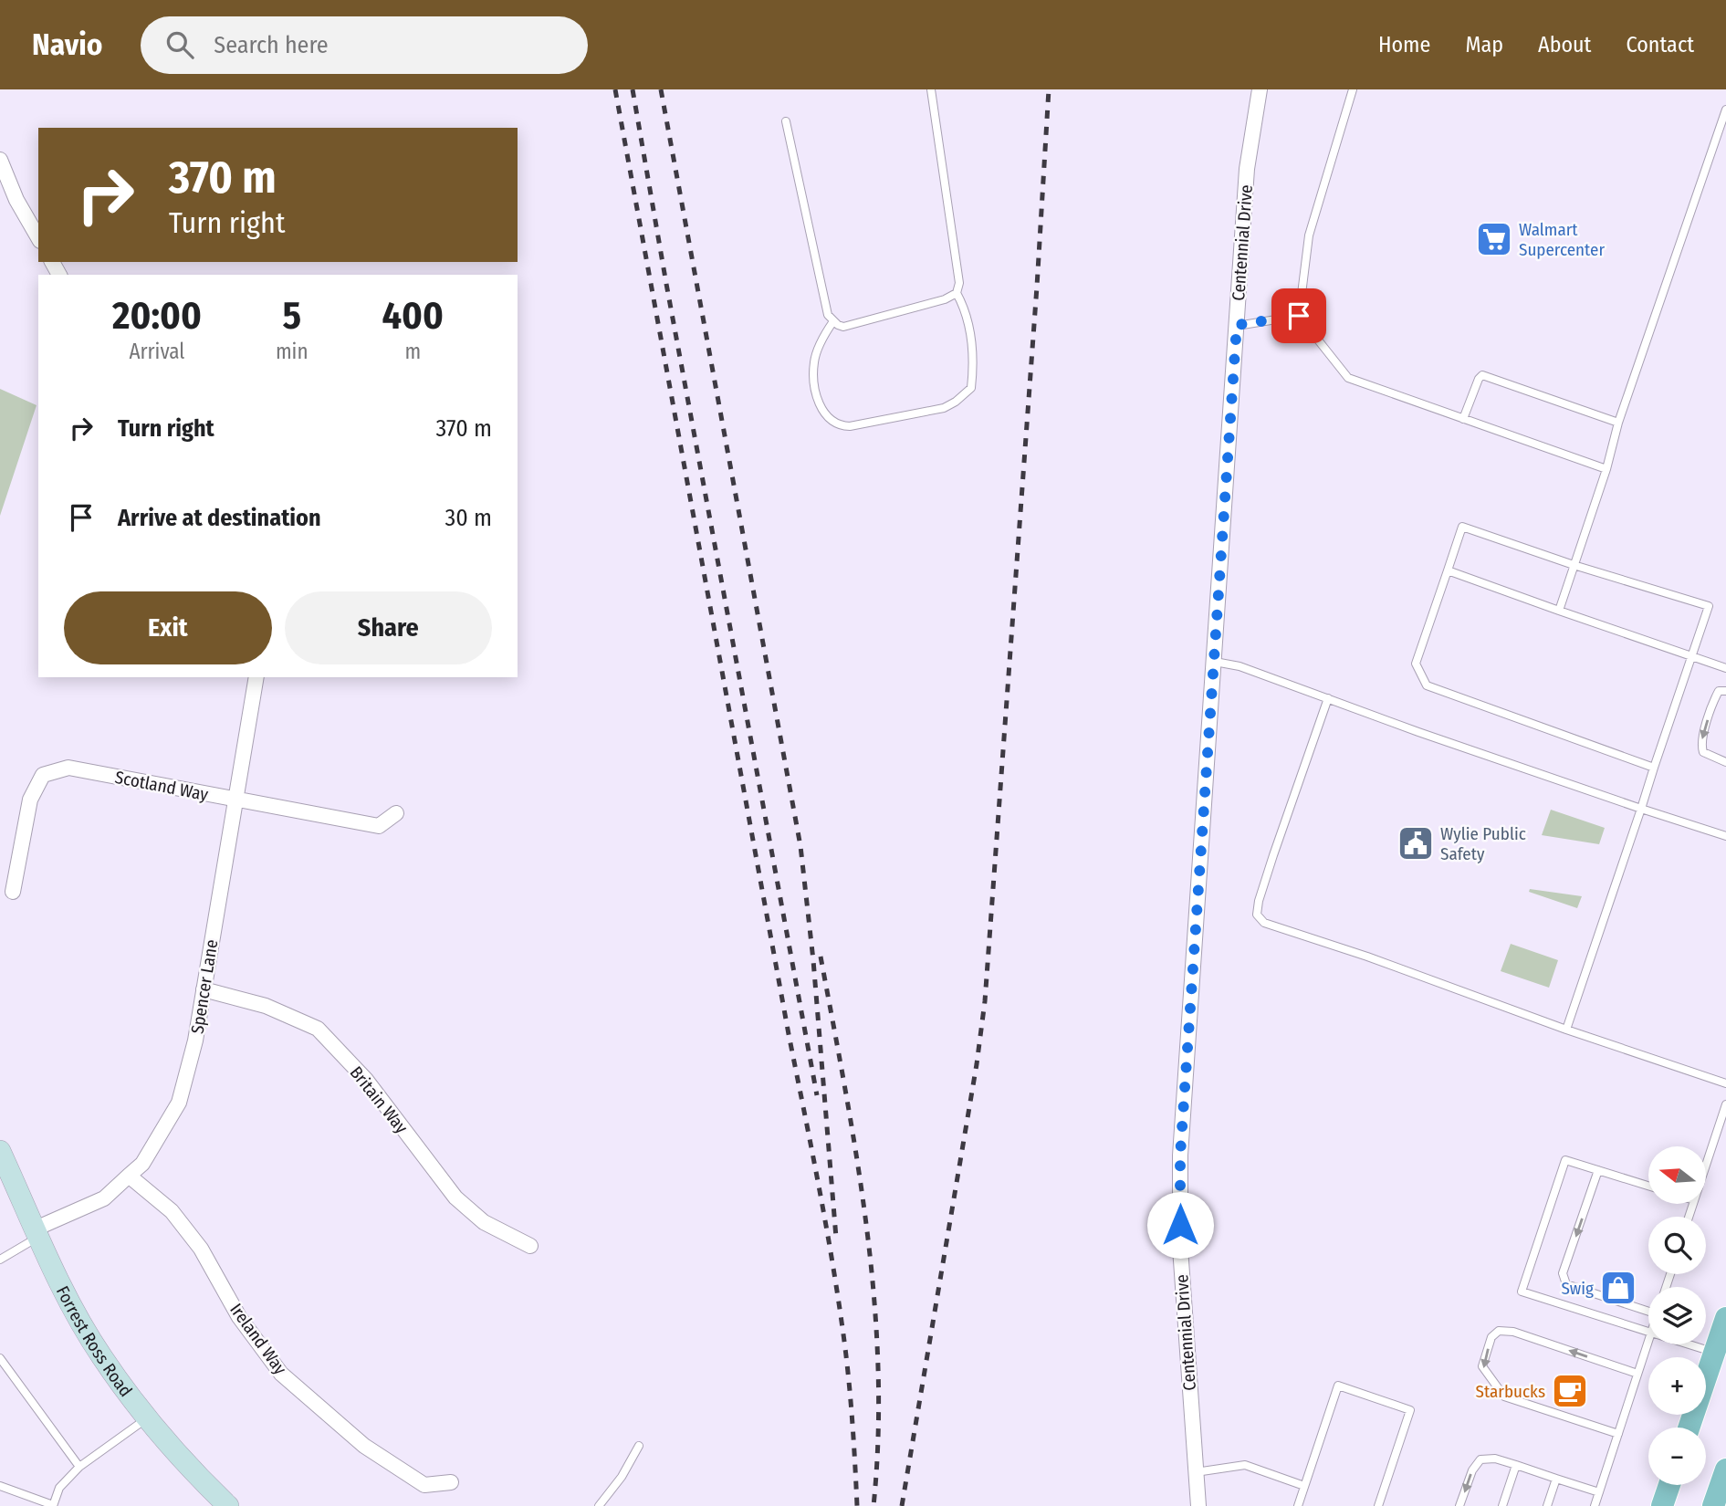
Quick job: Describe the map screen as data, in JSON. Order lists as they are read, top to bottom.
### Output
{
  "streets": {
    "street": [
      "Centennial Drive",
      "Scotland Way",
      "Spencer Lane",
      "Britain Way",
      "Ireland Way",
      "Forrest Ross Road"
    ]
  },
  "crossings": [
    ["Scotland Way", "Spencer Lane"],
    ["Spencer Lane", "Britain Way"],
    ["Spencer Lane", "Ireland Way"],
    ["Spencer Lane", "Forrest Ross Road"]
  ],
  "places": {
    "supermarket": ["Walmart Supercenter"],
    "public building": ["Wylie Public Safety"],
    "shop": ["Swig"],
    "cafe": ["Starbucks"]
  },
  "north": "left",
  "page": {
    "header": "Navio",
    "search": "Search here",
    "nav": [
      "Home",
      "Map",
      "About",
      "Contact"
    ],
    "turn": ["370 m", "Turn right"],
    "eta": [
      "20:00",
      "Arrival",
      "5",
      "min",
      "400",
      "m"
    ],
    "list": [
      {
        "name": "Turn right",
        "value": "370 m"
      },
      {
        "name": "Arrive at destination",
        "value": "30 m"
      }
    ],
    "buttons": ["Exit", "Share"],
    "map_buttons": ["+", "−"]
  }
}
